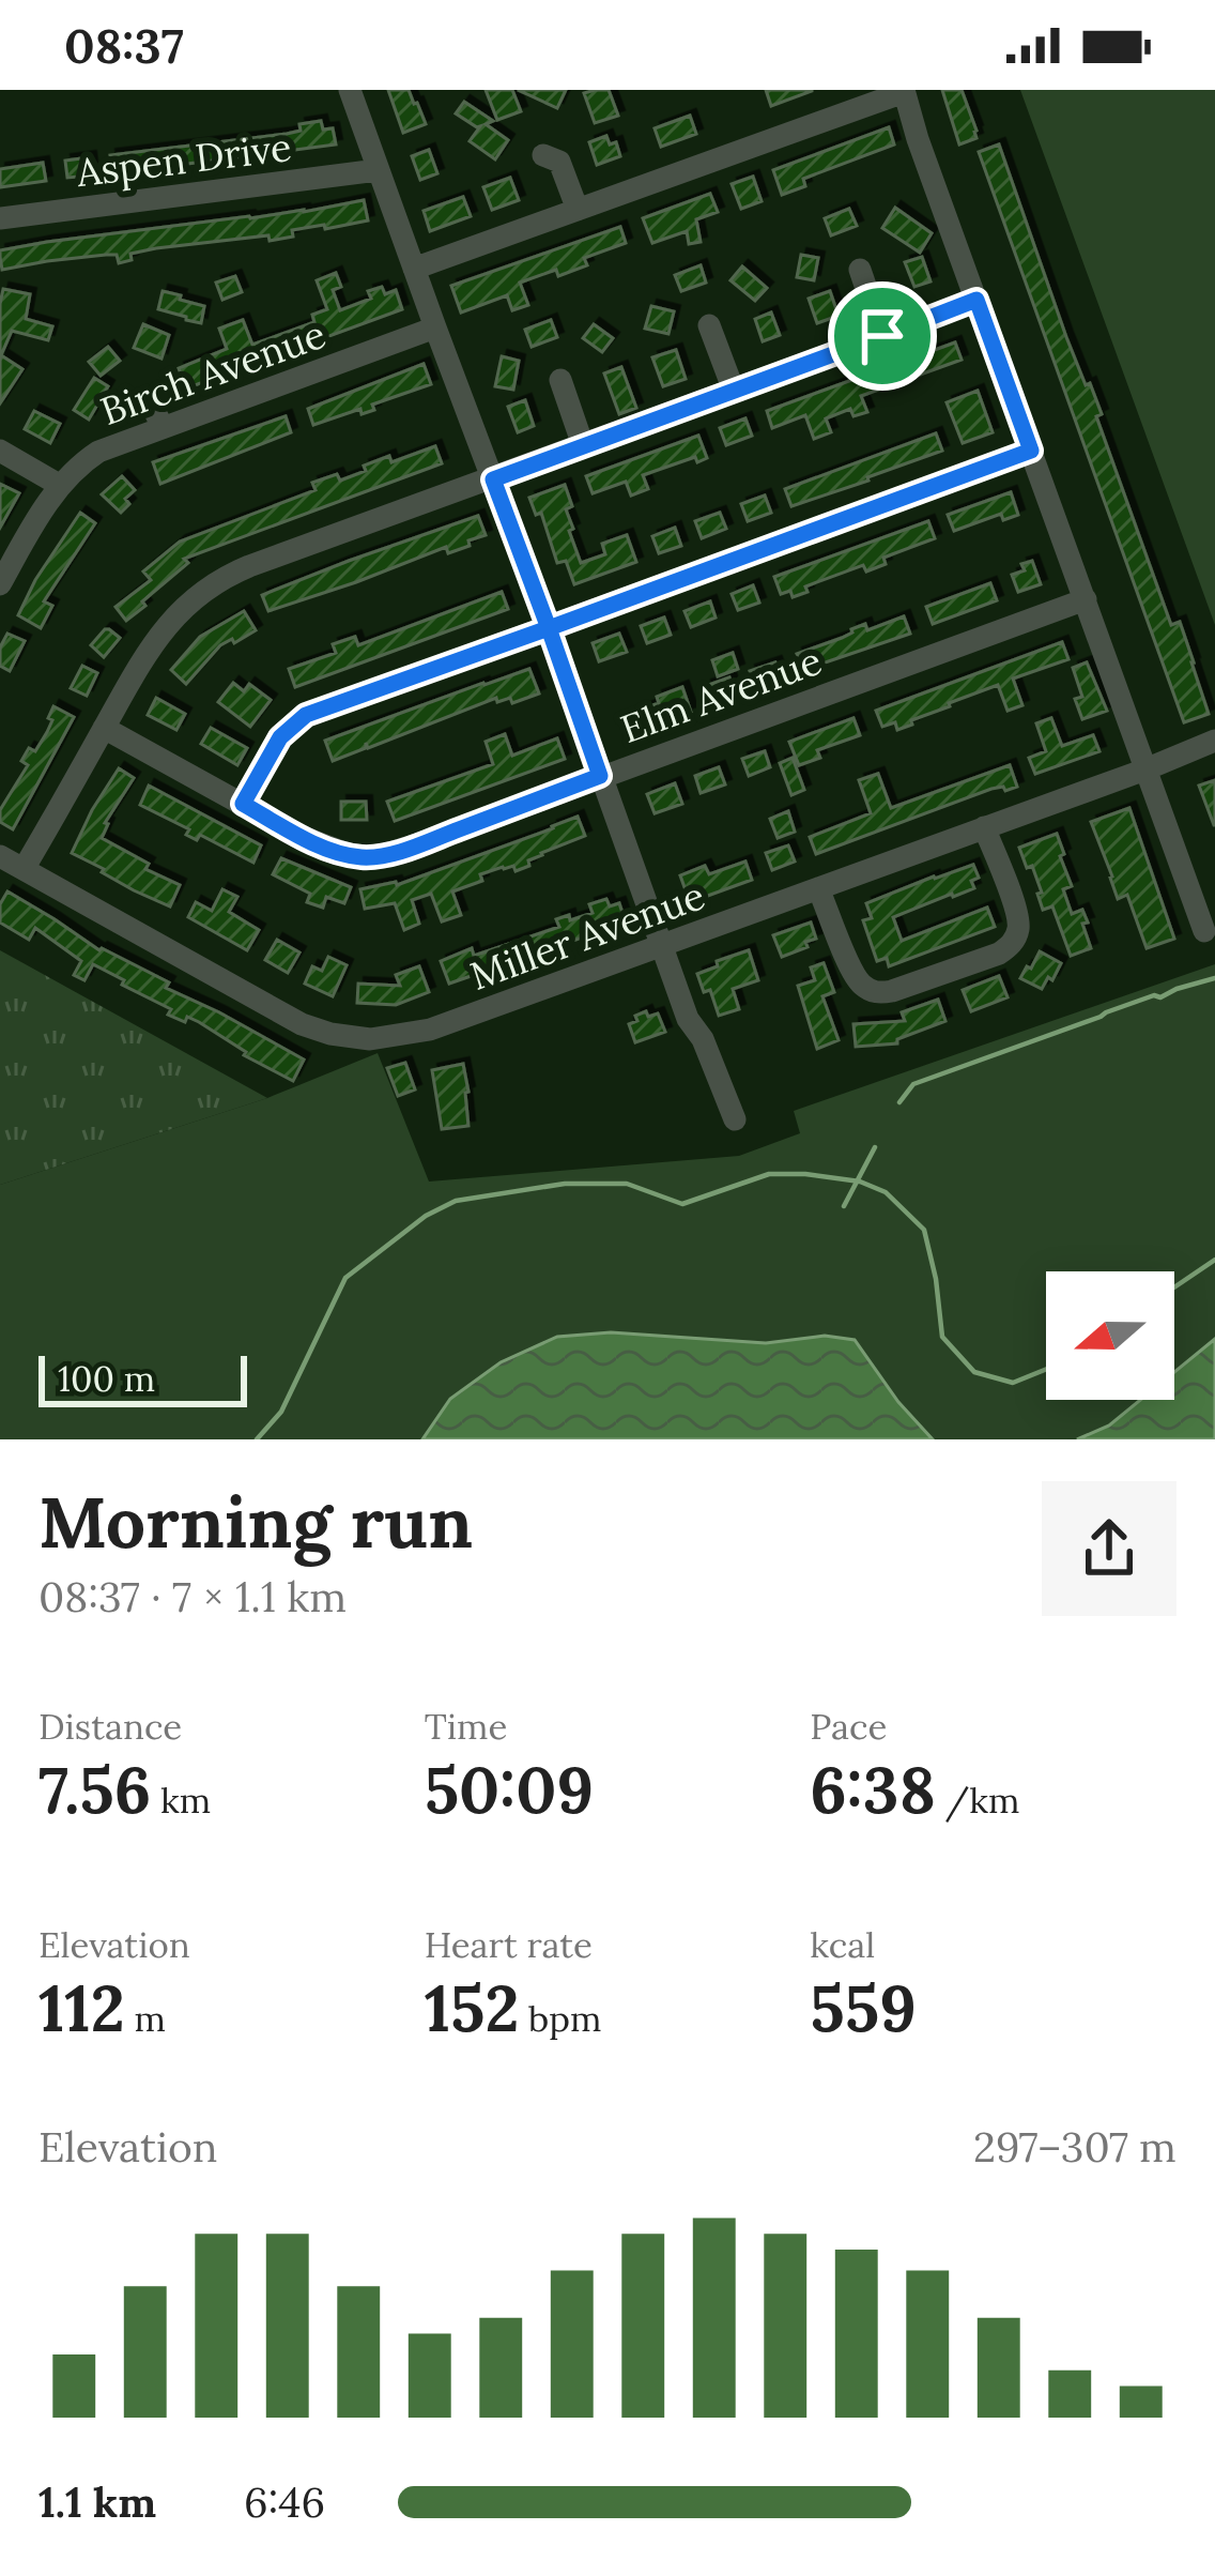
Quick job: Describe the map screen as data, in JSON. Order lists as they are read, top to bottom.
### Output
{
  "streets": {
    "street": [
      "Aspen Drive",
      "Birch Avenue",
      "Elm Avenue",
      "Miller Avenue"
    ]
  },
  "scale_bar": "100 m",
  "north": "left",
  "page": {
    "status": "08:37",
    "scale": "100 m",
    "heading": ["Morning run", "08:37 · 7 × 1.1 km"],
    "stats": [
      ["Distance", "7.56 km"],
      ["Time", "50:09"],
      ["Pace", "6:38 /km"],
      ["Elevation", "112 m"],
      ["Heart rate", "152 bpm"],
      ["kcal", "559"]
    ],
    "chart": ["Elevation", "297–307 m"],
    "list": [
      {
        "name": "1.1 km",
        "note": "6:46"
      }
    ]
  }
}
